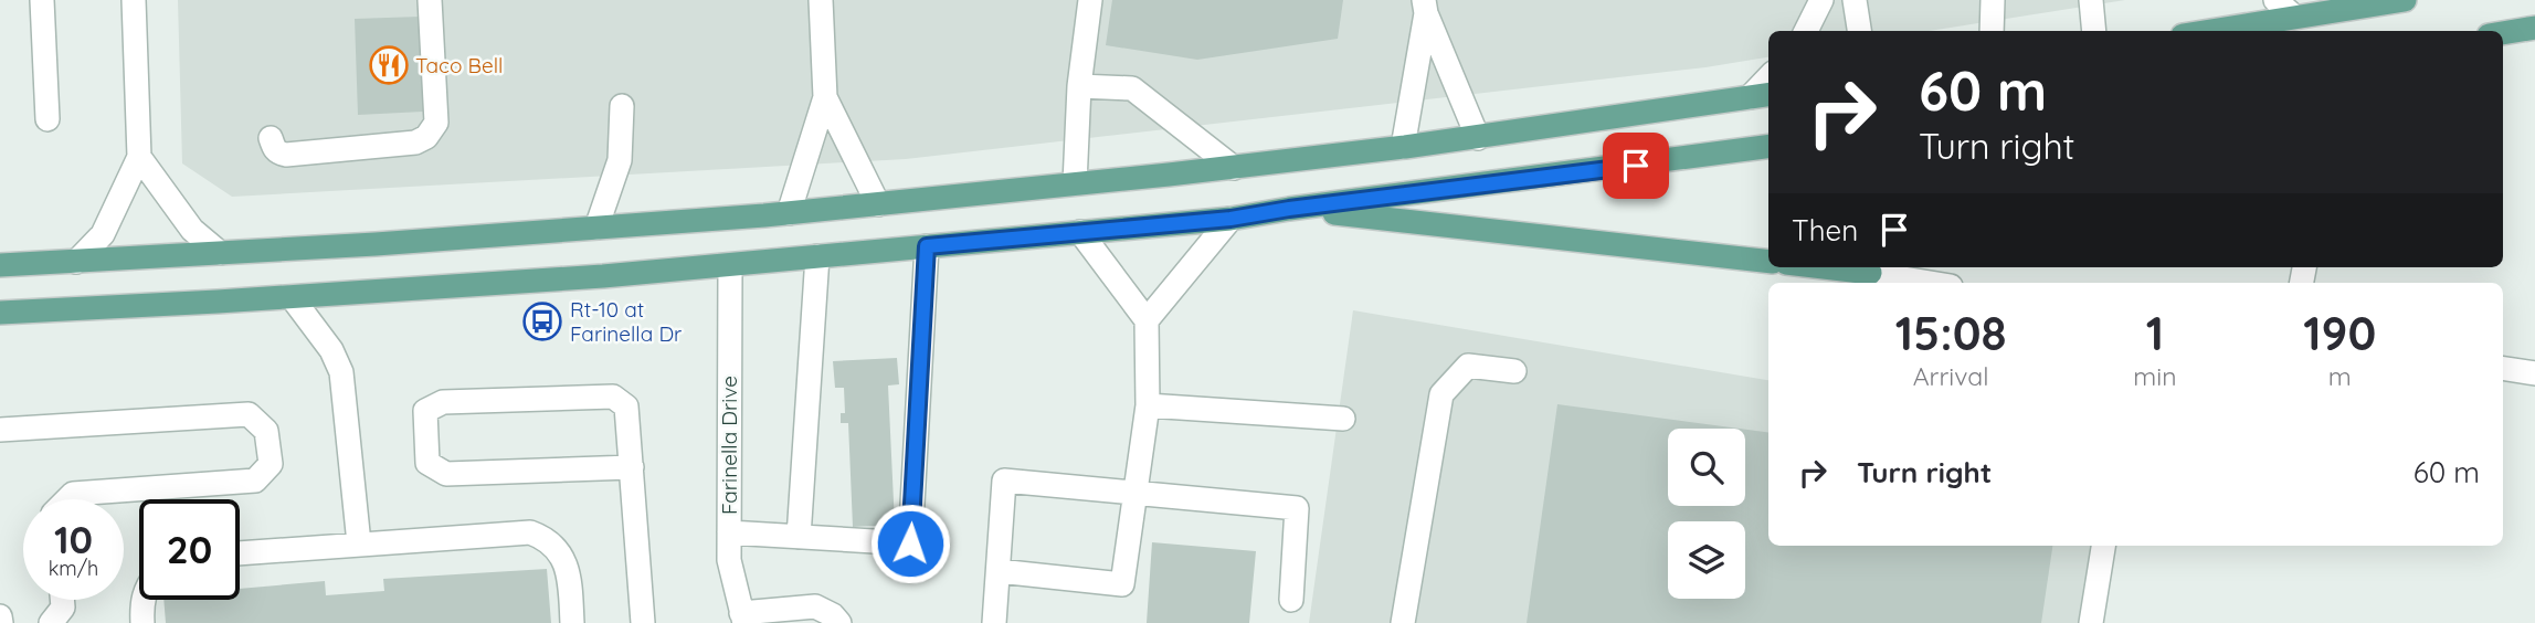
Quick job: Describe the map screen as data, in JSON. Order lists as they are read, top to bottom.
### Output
{
  "streets": {
    "street": ["Farinella Drive"]
  },
  "places": {
    "restaurant": ["Taco Bell"],
    "bus stop": ["Rt-10 at Farinella Dr"]
  },
  "page": {
    "turn": ["60 m", "Turn right"],
    "then": "Then",
    "eta": [
      "15:08",
      "Arrival",
      "1",
      "min",
      "190",
      "m"
    ],
    "list": [
      {
        "name": "Turn right",
        "value": "60 m"
      }
    ],
    "speed": "10 km/h",
    "limit": "20"
  }
}
